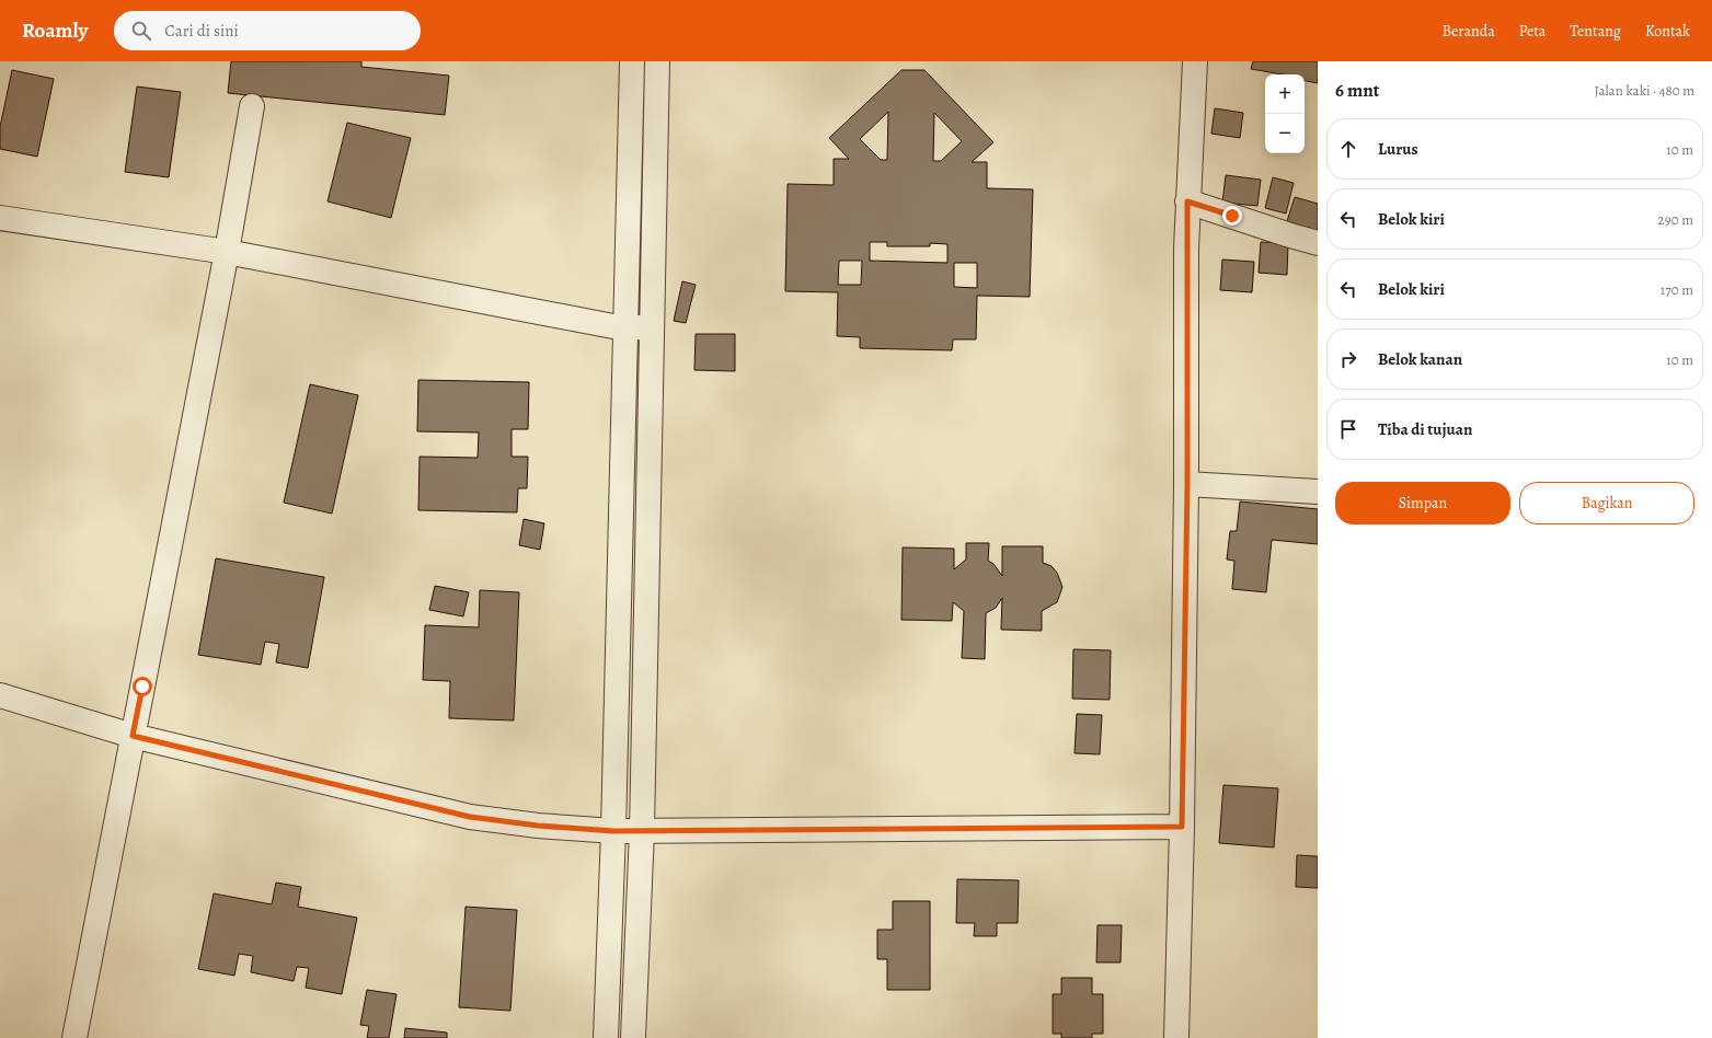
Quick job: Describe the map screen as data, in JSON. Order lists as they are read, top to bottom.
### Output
{
  "page": {
    "header": "Roamly",
    "search": "Cari di sini",
    "nav": [
      "Beranda",
      "Peta",
      "Tentang",
      "Kontak"
    ],
    "heading": ["6 mnt", "Jalan kaki · 480 m"],
    "map_buttons": ["+", "−"],
    "list": [
      ["Lurus", "10 m"],
      ["Belok kiri", "290 m"],
      ["Belok kiri", "170 m"],
      ["Belok kanan", "10 m"],
      "Tiba di tujuan"
    ],
    "buttons": ["Simpan", "Bagikan"]
  }
}
